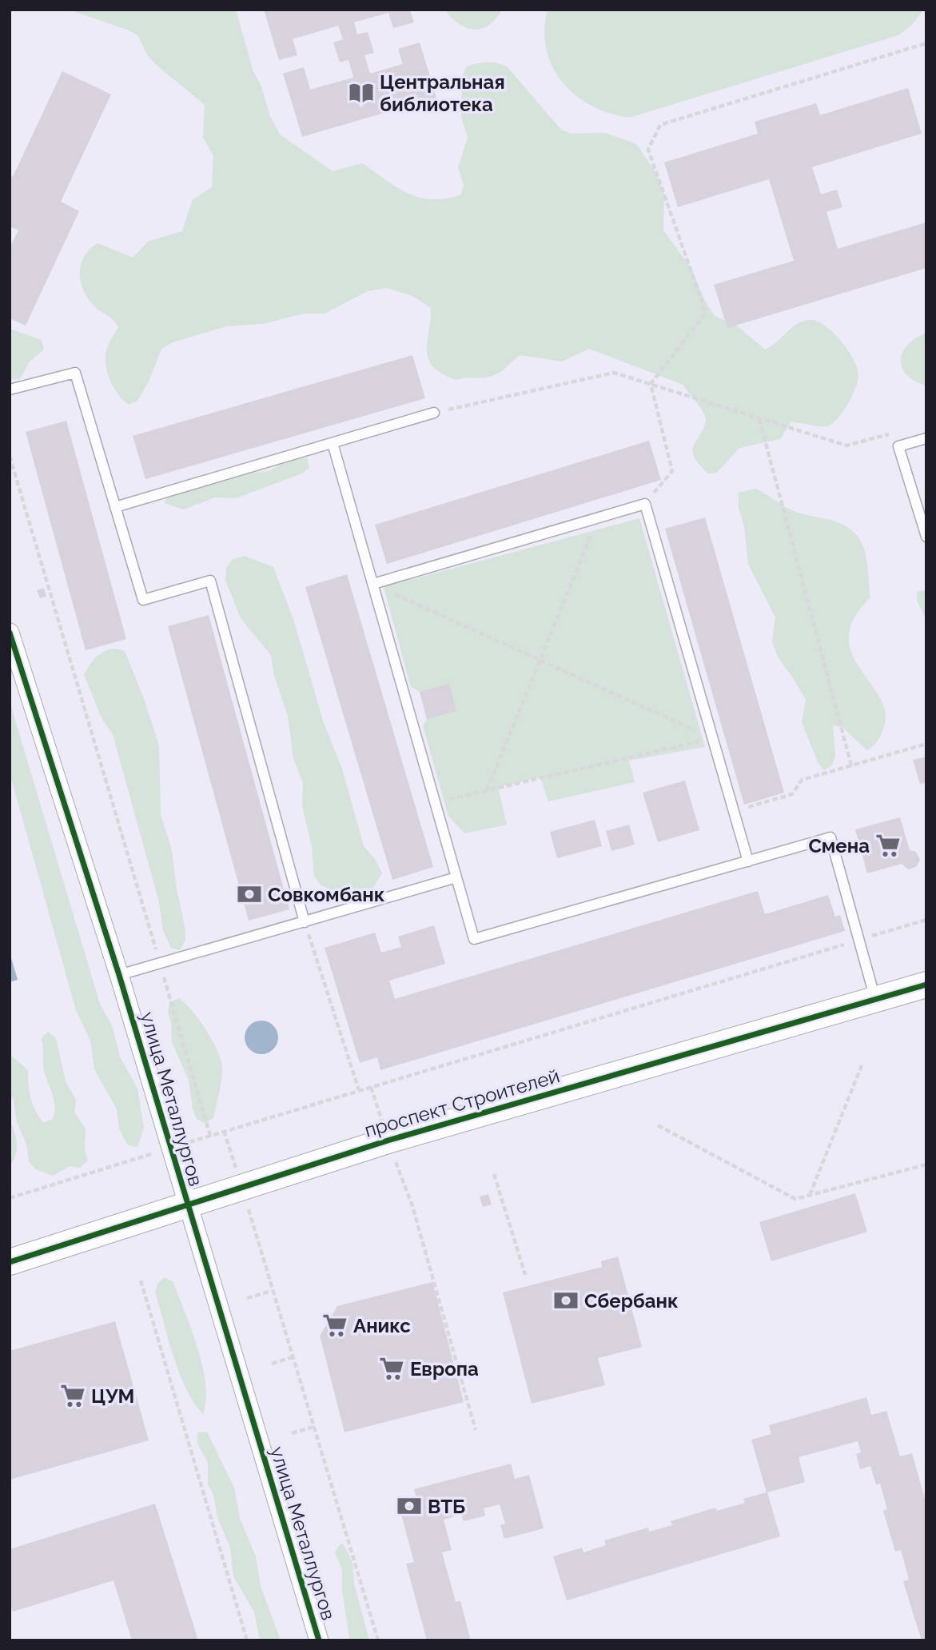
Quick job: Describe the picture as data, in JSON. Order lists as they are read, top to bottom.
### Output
{
  "streets": {
    "street": ["улица Металлургов", "проспект Строителей"]
  },
  "crossings": [
    ["улица Металлургов", "проспект Строителей"]
  ],
  "places": {
    "library": ["Центральная библиотека"],
    "supermarket": [
      "Смена",
      "Аникс",
      "Европа",
      "ЦУМ"
    ],
    "bank": ["Совкомбанк", "Сбербанк", "ВТБ"]
  }
}
